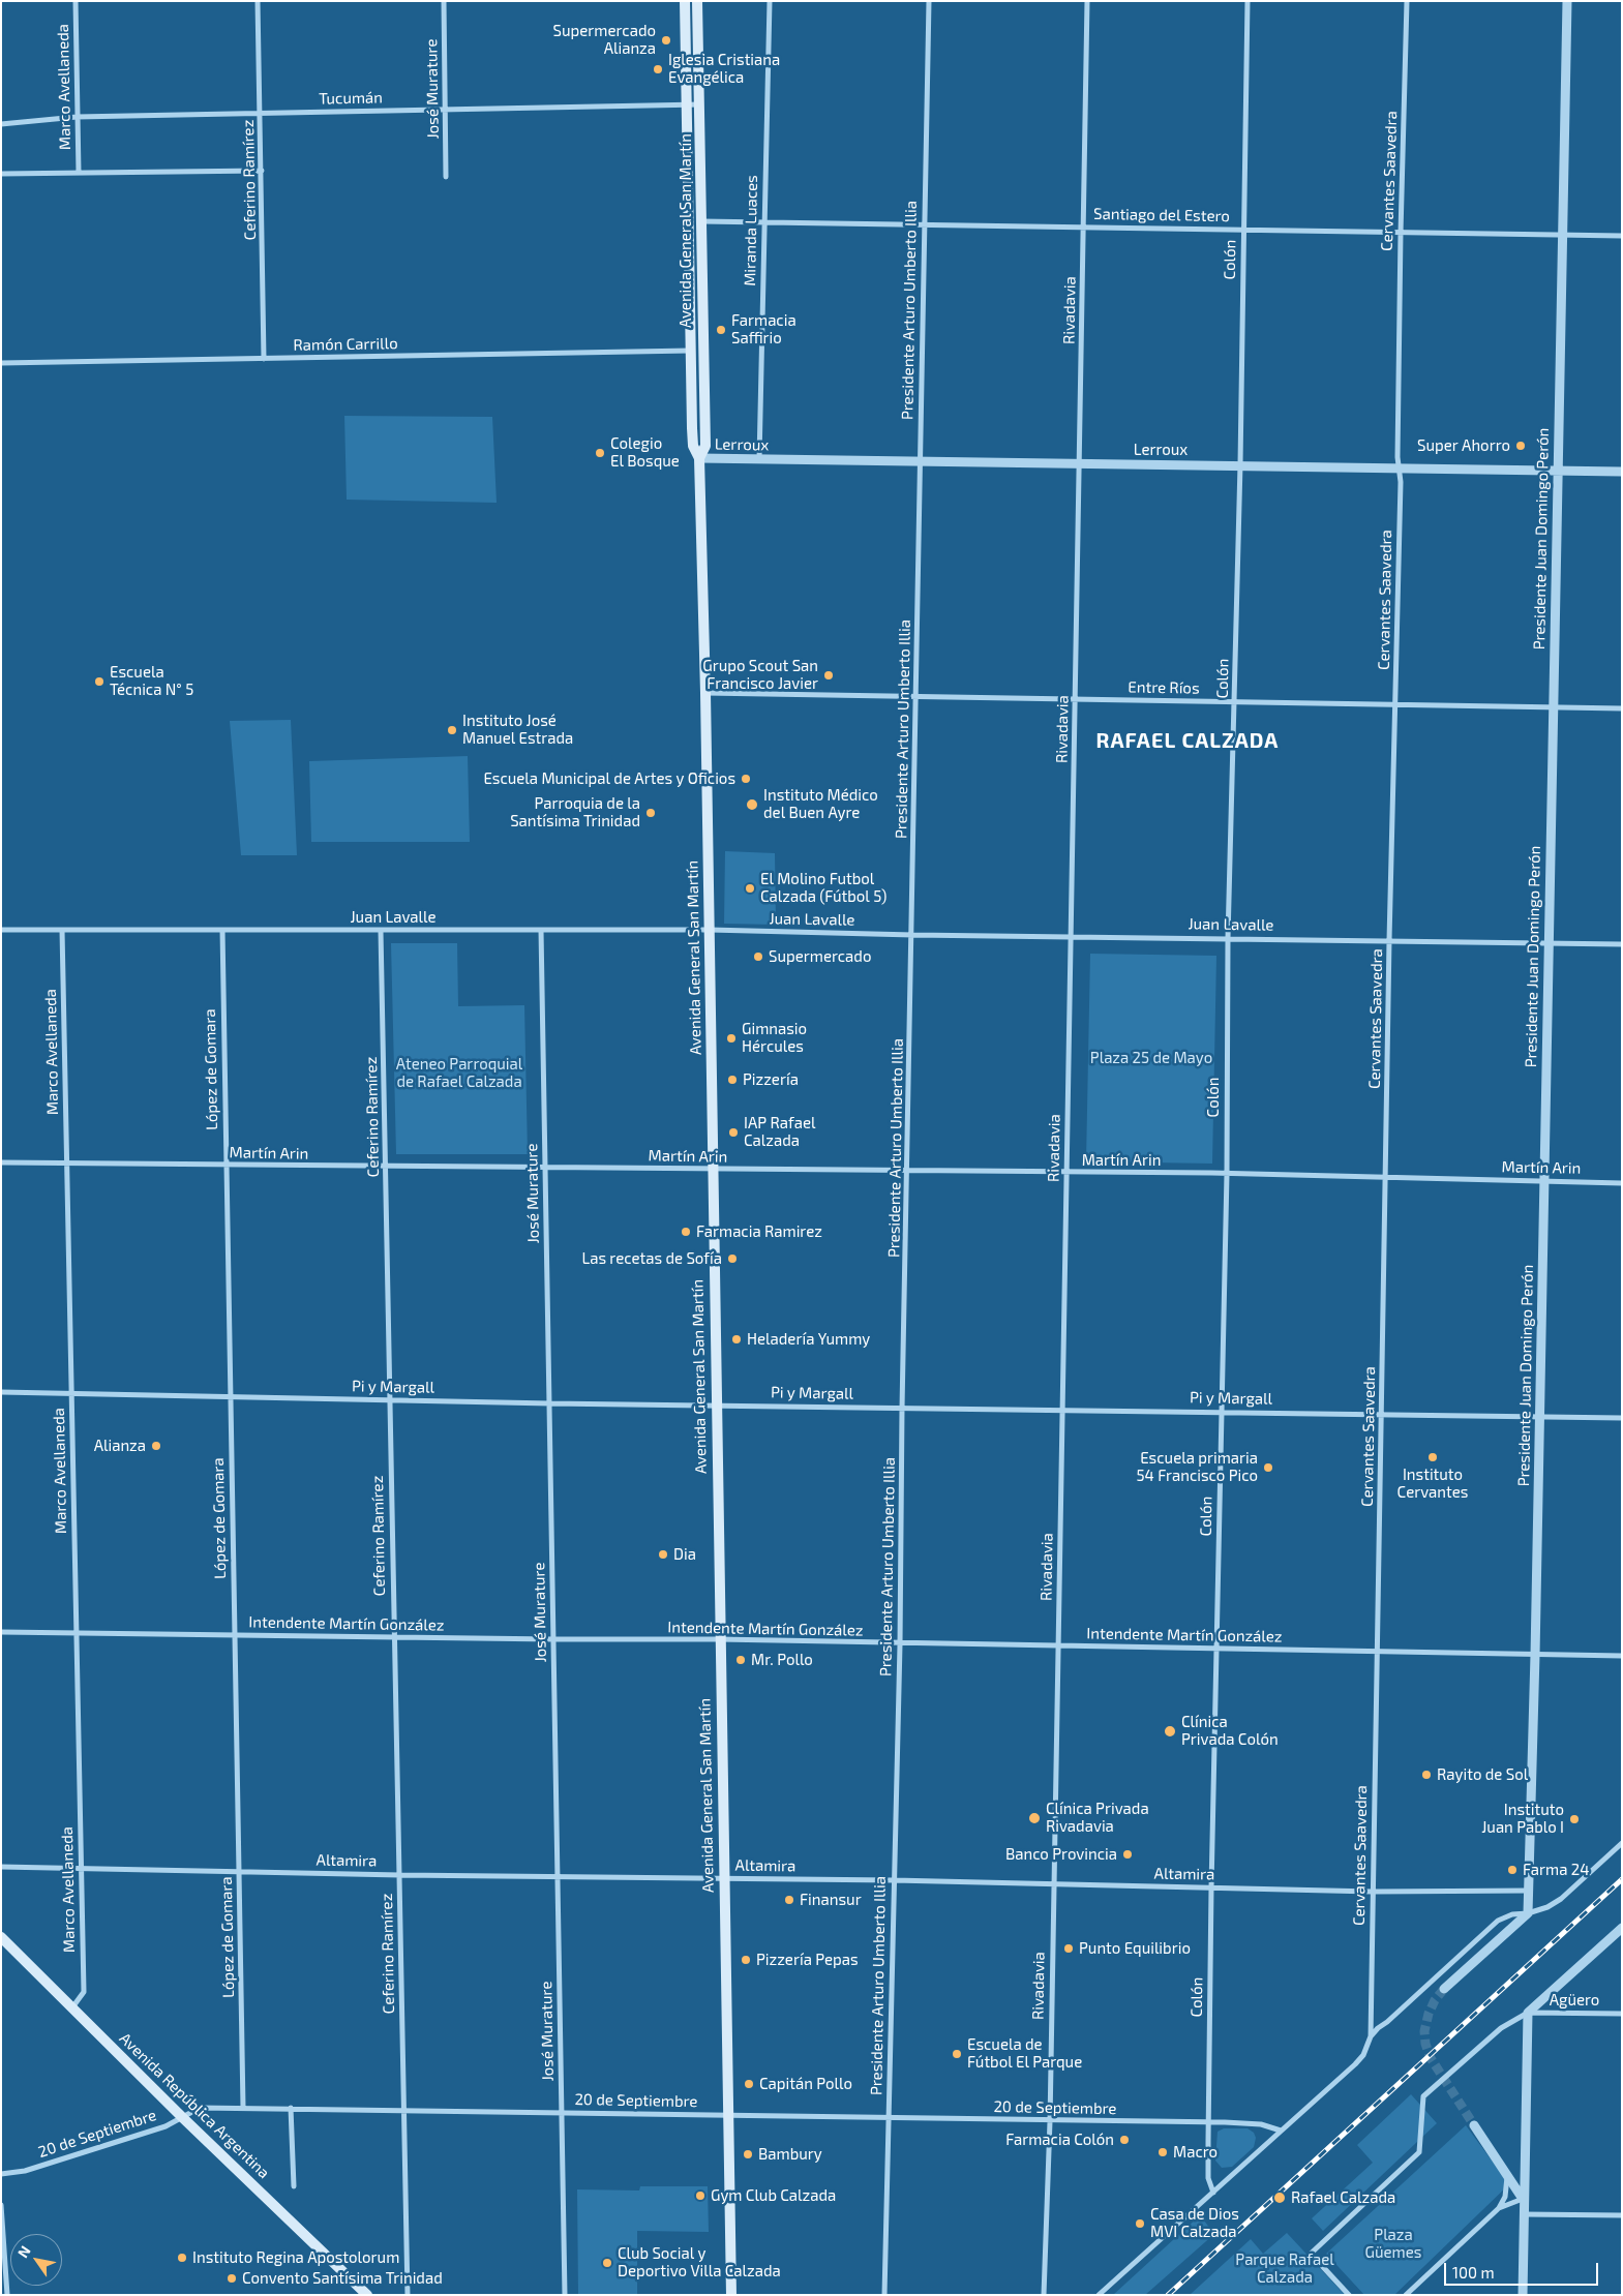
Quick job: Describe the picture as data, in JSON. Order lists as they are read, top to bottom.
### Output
{
  "streets": {
    "main road": ["Avenida General San Martín", "Avenida República Argentina"],
    "street": [
      "Marco Avellaneda",
      "José Murature",
      "Tucumán",
      "Ceferino Ramírez",
      "Cervantes Saavedra",
      "Santiago del Estero",
      "Miranda Luaces",
      "Colón",
      "Presidente Arturo Umberto Illia",
      "Rivadavia",
      "Ramón Carrillo",
      "Lerroux",
      "Presidente Juan Domingo Perón",
      "Entre Ríos",
      "Juan Lavalle",
      "López de Gomara",
      "Martín Arin",
      "Pi y Margall",
      "Intendente Martín González",
      "Altamira",
      "Agüero",
      "20 de Septiembre"
    ]
  },
  "crossings": [
    ["Marco Avellaneda", "Tucumán"],
    ["Marco Avellaneda", "Juan Lavalle"],
    ["Marco Avellaneda", "Martín Arin"],
    ["Marco Avellaneda", "Pi y Margall"],
    ["Marco Avellaneda", "Intendente Martín González"],
    ["Marco Avellaneda", "Altamira"],
    ["Marco Avellaneda", "Avenida República Argentina"],
    ["José Murature", "Tucumán"],
    ["José Murature", "Juan Lavalle"],
    ["José Murature", "Martín Arin"],
    ["José Murature", "Pi y Margall"],
    ["José Murature", "Intendente Martín González"],
    ["José Murature", "Altamira"],
    ["José Murature", "20 de Septiembre"],
    ["Tucumán", "Ceferino Ramírez"],
    ["Tucumán", "Avenida General San Martín"],
    ["Ceferino Ramírez", "Ramón Carrillo"],
    ["Ceferino Ramírez", "Juan Lavalle"],
    ["Ceferino Ramírez", "Martín Arin"],
    ["Ceferino Ramírez", "Pi y Margall"],
    ["Ceferino Ramírez", "Intendente Martín González"],
    ["Ceferino Ramírez", "Altamira"],
    ["Ceferino Ramírez", "20 de Septiembre"],
    ["Cervantes Saavedra", "Santiago del Estero"],
    ["Cervantes Saavedra", "Lerroux"],
    ["Cervantes Saavedra", "Entre Ríos"],
    ["Cervantes Saavedra", "Juan Lavalle"],
    ["Cervantes Saavedra", "Martín Arin"],
    ["Cervantes Saavedra", "Pi y Margall"],
    ["Cervantes Saavedra", "Intendente Martín González"],
    ["Cervantes Saavedra", "Altamira"],
    ["Santiago del Estero", "Avenida General San Martín"],
    ["Santiago del Estero", "Miranda Luaces"],
    ["Santiago del Estero", "Colón"],
    ["Santiago del Estero", "Presidente Arturo Umberto Illia"],
    ["Santiago del Estero", "Rivadavia"],
    ["Santiago del Estero", "Presidente Juan Domingo Perón"],
    ["Avenida General San Martín", "Ramón Carrillo"],
    ["Avenida General San Martín", "Lerroux"],
    ["Avenida General San Martín", "Entre Ríos"],
    ["Avenida General San Martín", "Juan Lavalle"],
    ["Avenida General San Martín", "Martín Arin"],
    ["Avenida General San Martín", "Pi y Margall"],
    ["Avenida General San Martín", "Intendente Martín González"],
    ["Avenida General San Martín", "Altamira"],
    ["Avenida General San Martín", "20 de Septiembre"],
    ["Miranda Luaces", "Lerroux"],
    ["Colón", "Lerroux"],
    ["Colón", "Entre Ríos"],
    ["Colón", "Juan Lavalle"],
    ["Colón", "Martín Arin"],
    ["Colón", "Pi y Margall"],
    ["Colón", "Intendente Martín González"],
    ["Colón", "Altamira"],
    ["Colón", "20 de Septiembre"],
    ["Presidente Arturo Umberto Illia", "Lerroux"],
    ["Presidente Arturo Umberto Illia", "Entre Ríos"],
    ["Presidente Arturo Umberto Illia", "Juan Lavalle"],
    ["Presidente Arturo Umberto Illia", "Martín Arin"],
    ["Presidente Arturo Umberto Illia", "Pi y Margall"],
    ["Presidente Arturo Umberto Illia", "Intendente Martín González"],
    ["Presidente Arturo Umberto Illia", "Altamira"],
    ["Presidente Arturo Umberto Illia", "20 de Septiembre"],
    ["Rivadavia", "Lerroux"],
    ["Rivadavia", "Entre Ríos"],
    ["Rivadavia", "Juan Lavalle"],
    ["Rivadavia", "Martín Arin"],
    ["Rivadavia", "Pi y Margall"],
    ["Rivadavia", "Intendente Martín González"],
    ["Rivadavia", "Altamira"],
    ["Rivadavia", "20 de Septiembre"],
    ["Lerroux", "Presidente Juan Domingo Perón"],
    ["Presidente Juan Domingo Perón", "Entre Ríos"],
    ["Presidente Juan Domingo Perón", "Juan Lavalle"],
    ["Presidente Juan Domingo Perón", "Martín Arin"],
    ["Presidente Juan Domingo Perón", "Pi y Margall"],
    ["Presidente Juan Domingo Perón", "Intendente Martín González"],
    ["Presidente Juan Domingo Perón", "Altamira"],
    ["Juan Lavalle", "López de Gomara"],
    ["López de Gomara", "Martín Arin"],
    ["López de Gomara", "Pi y Margall"],
    ["López de Gomara", "Intendente Martín González"],
    ["López de Gomara", "Altamira"],
    ["López de Gomara", "20 de Septiembre"],
    ["20 de Septiembre", "Avenida República Argentina"]
  ],
  "districts": ["RAFAEL CALZADA"],
  "parks": [
    "Plaza 25 de Mayo",
    "Ateneo Parroquial de Rafael Calzada",
    "Plaza Güemes",
    "Parque Rafael Calzada"
  ],
  "places": [
    "Supermercado Alianza",
    "Iglesia Cristiana Evangélica",
    "Farmacia Saffirio",
    "Super Ahorro",
    "Colegio El Bosque",
    "Grupo Scout San Francisco Javier",
    "Escuela Técnica N° 5",
    "Instituto José Manuel Estrada",
    "Escuela Municipal de Artes y Oficios",
    "Instituto Médico del Buen Ayre",
    "Parroquia de la Santísima Trinidad",
    "El Molino Futbol Calzada (Fútbol 5)",
    "Supermercado",
    "Gimnasio Hércules",
    "Pizzería",
    "IAP Rafael Calzada",
    "Farmacia Ramirez",
    "Las recetas de Sofía",
    "Heladería Yummy",
    "Alianza",
    "Instituto Cervantes",
    "Escuela primaria 54 Francisco Pico",
    "Dia",
    "Mr. Pollo",
    "Clínica Privada Colón",
    "Rayito de Sol",
    "Clínica Privada Rivadavia",
    "Instituto Juan Pablo I",
    "Banco Provincia",
    "Farma 24",
    "Finansur",
    "Punto Equilibrio",
    "Pizzería Pepas",
    "Escuela de Fútbol El Parque",
    "Capitán Pollo",
    "Farmacia Colón",
    "Macro",
    "Bambury",
    "Gym Club Calzada",
    "Rafael Calzada",
    "Casa de Dios MVI Calzada",
    "Instituto Regina Apostolorum",
    "Club Social y Deportivo Villa Calzada",
    "Convento Santísima Trinidad"
  ],
  "scale_bar": "100 m",
  "north": "top left"
}
